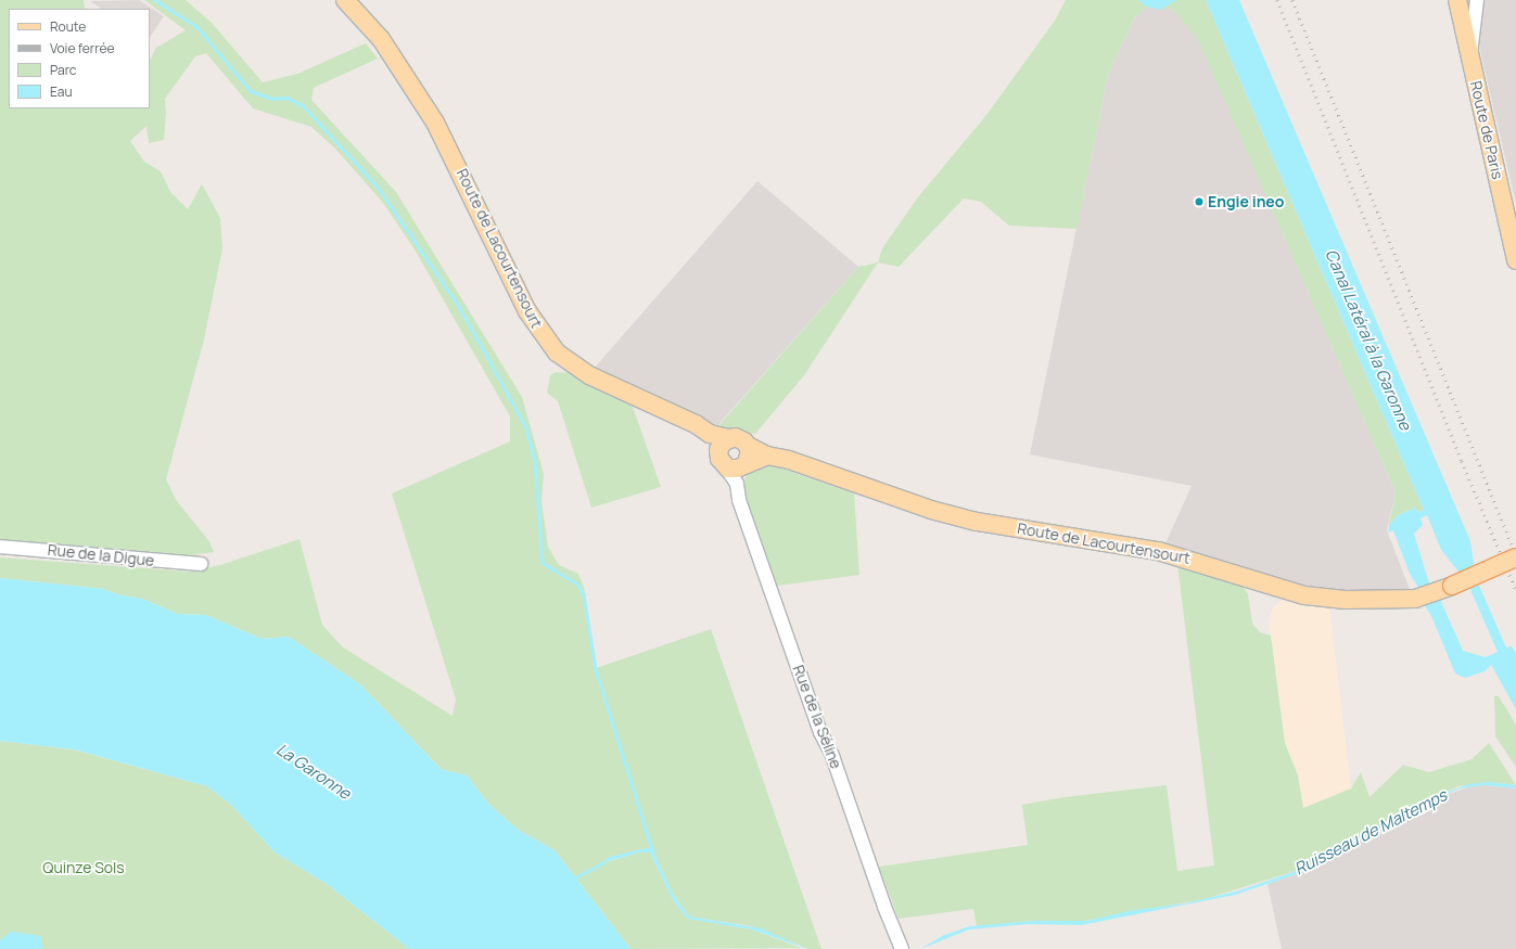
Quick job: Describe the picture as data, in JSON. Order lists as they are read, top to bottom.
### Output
{
  "streets": {
    "main road": ["Route de Paris", "Route de Lacourtensourt"],
    "street": ["Rue de la Digue", "Rue de la Séline"]
  },
  "crossings": [
    ["Route de Lacourtensourt", "Rue de la Séline"]
  ],
  "water": ["Canal Latéral à la Garonne", "La Garonne", "Ruisseau de Maltemps"],
  "parks": ["Quinze Sols"],
  "places": ["Engie ineo"],
  "legend": [
    "Route",
    "Voie ferrée",
    "Parc",
    "Eau"
  ]
}
